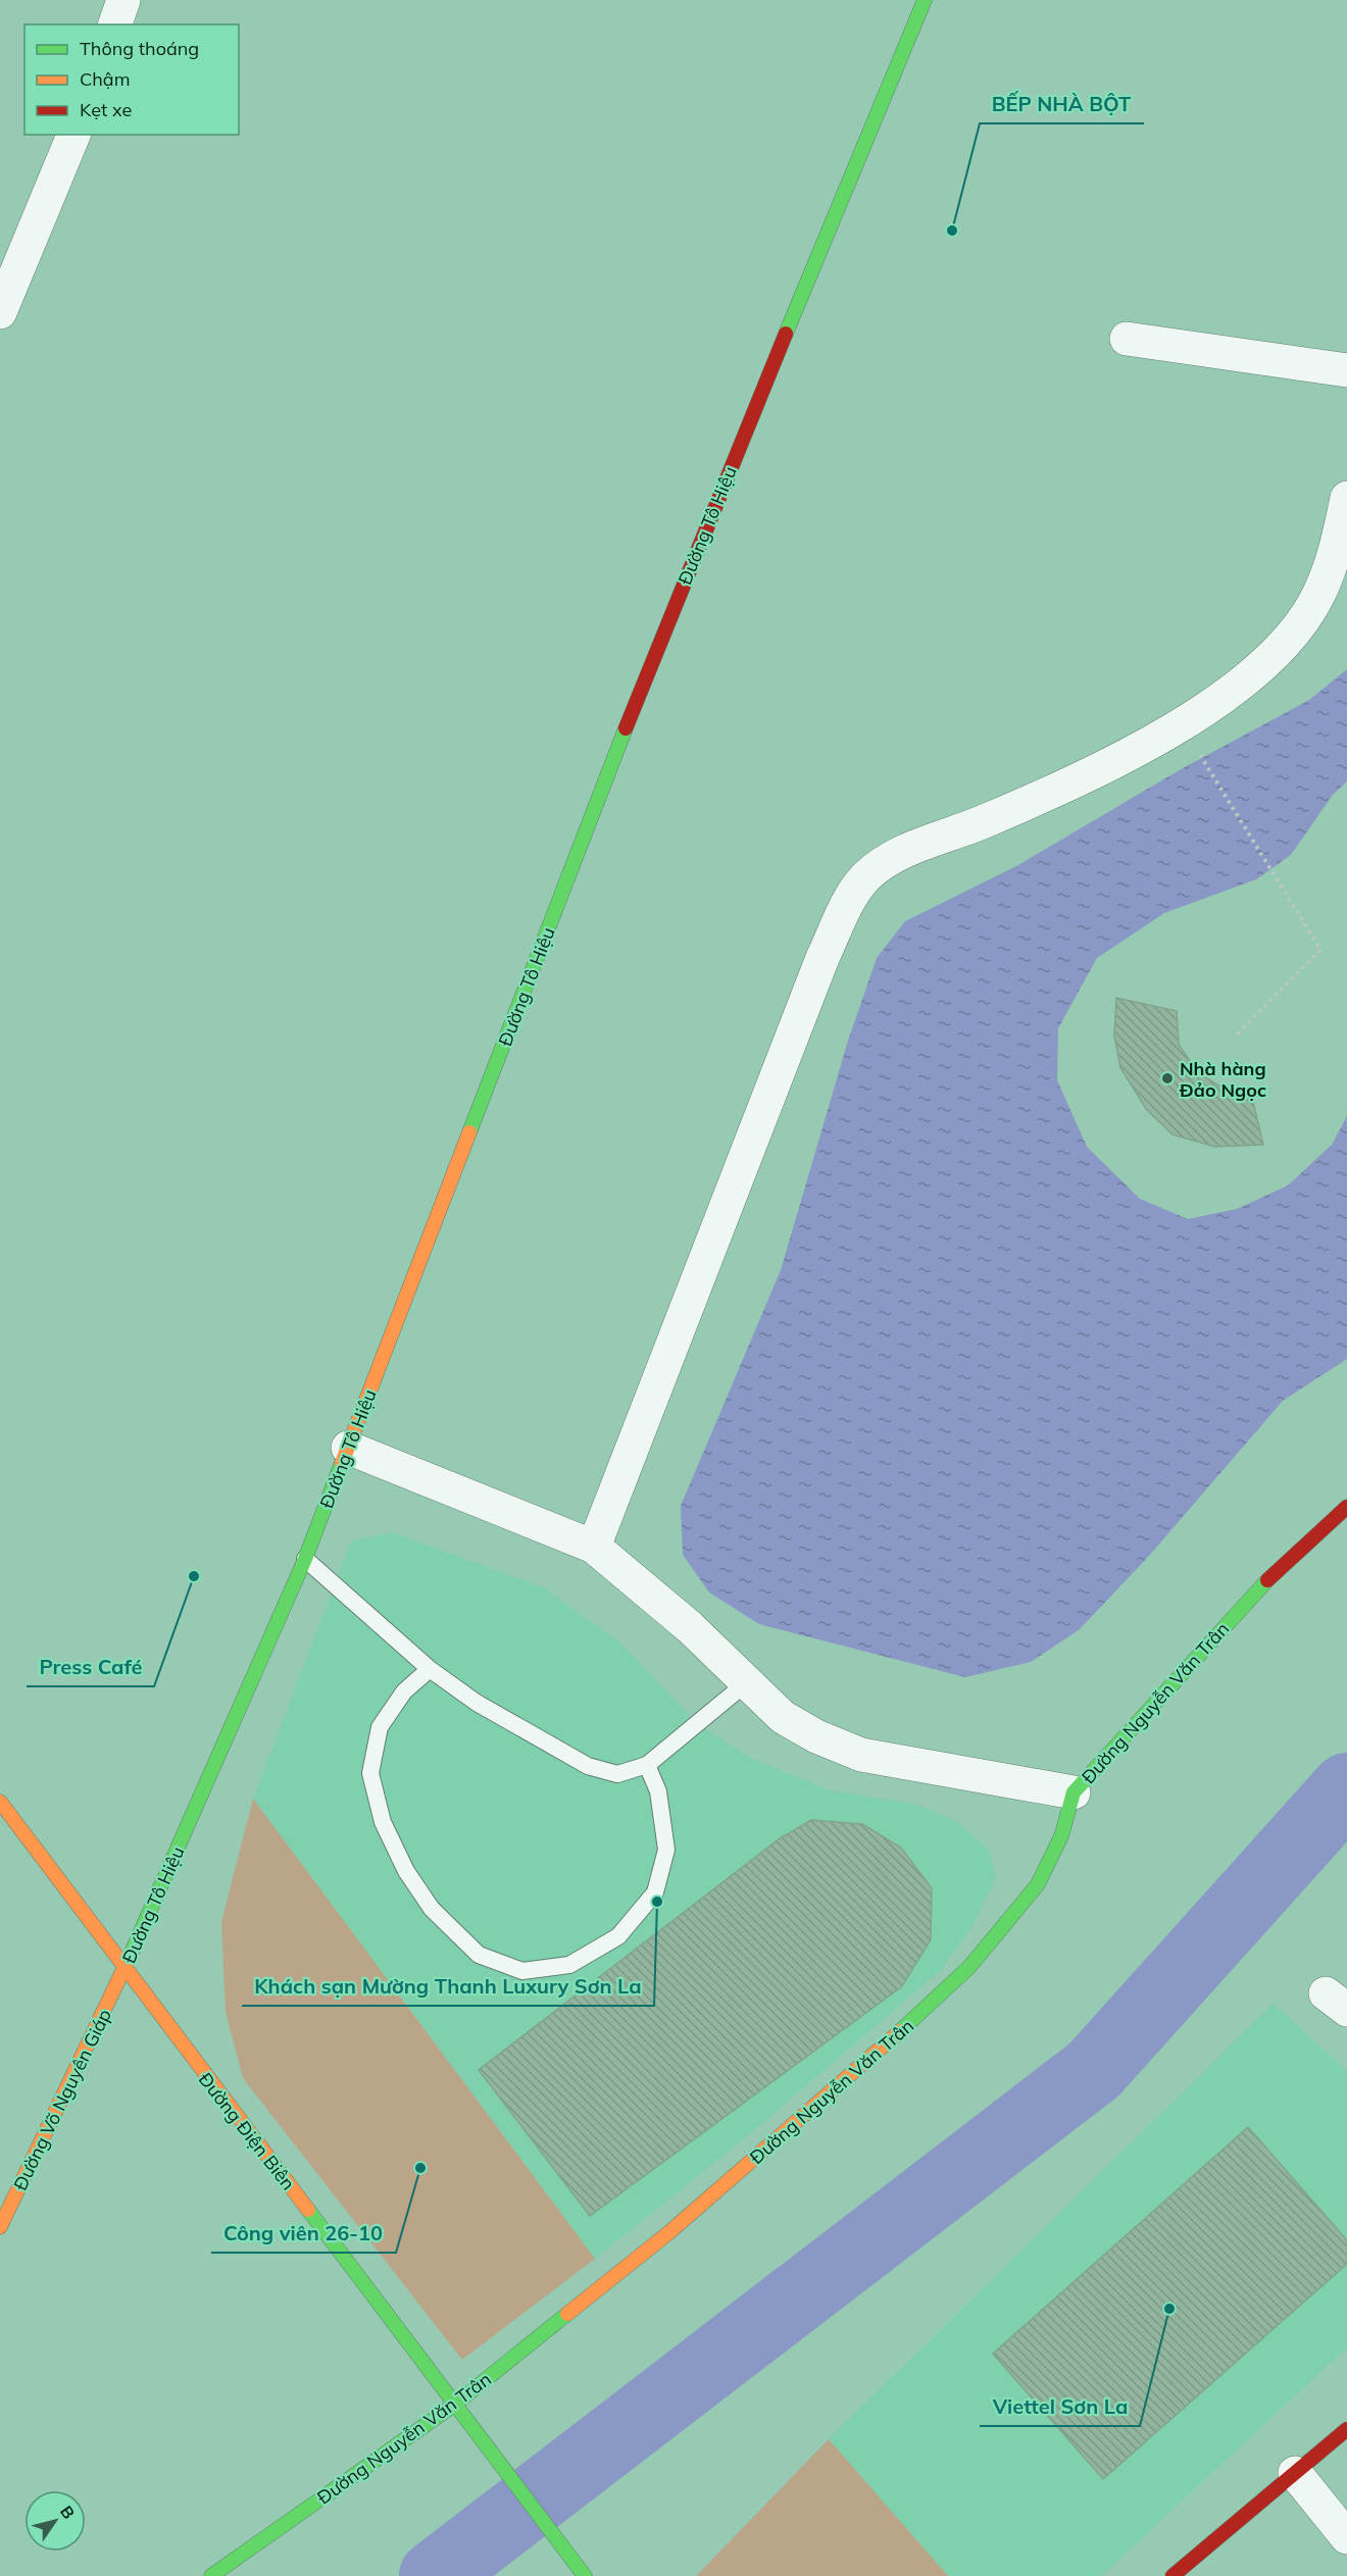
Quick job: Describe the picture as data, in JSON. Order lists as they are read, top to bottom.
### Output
{
  "streets": {
    "main road": [
      "Đường Tô Hiệu",
      "Đường Nguyễn Văn Trân",
      "Đường Võ Nguyên Giáp",
      "Đường Điện Biên"
    ]
  },
  "crossings": [
    ["Đường Tô Hiệu", "Đường Võ Nguyên Giáp"],
    ["Đường Tô Hiệu", "Đường Điện Biên"],
    ["Đường Nguyễn Văn Trân", "Đường Điện Biên"],
    ["Đường Võ Nguyên Giáp", "Đường Điện Biên"]
  ],
  "places": [
    "BẾP NHÀ BỘT",
    "Nhà hàng Đảo Ngọc",
    "Press Café",
    "Khách sạn Mường Thanh Luxury Sơn La",
    "Công viên 26-10",
    "Viettel Sơn La"
  ],
  "legend": ["Thông thoáng", "Chậm", "Kẹt xe"],
  "north": "top right"
}
